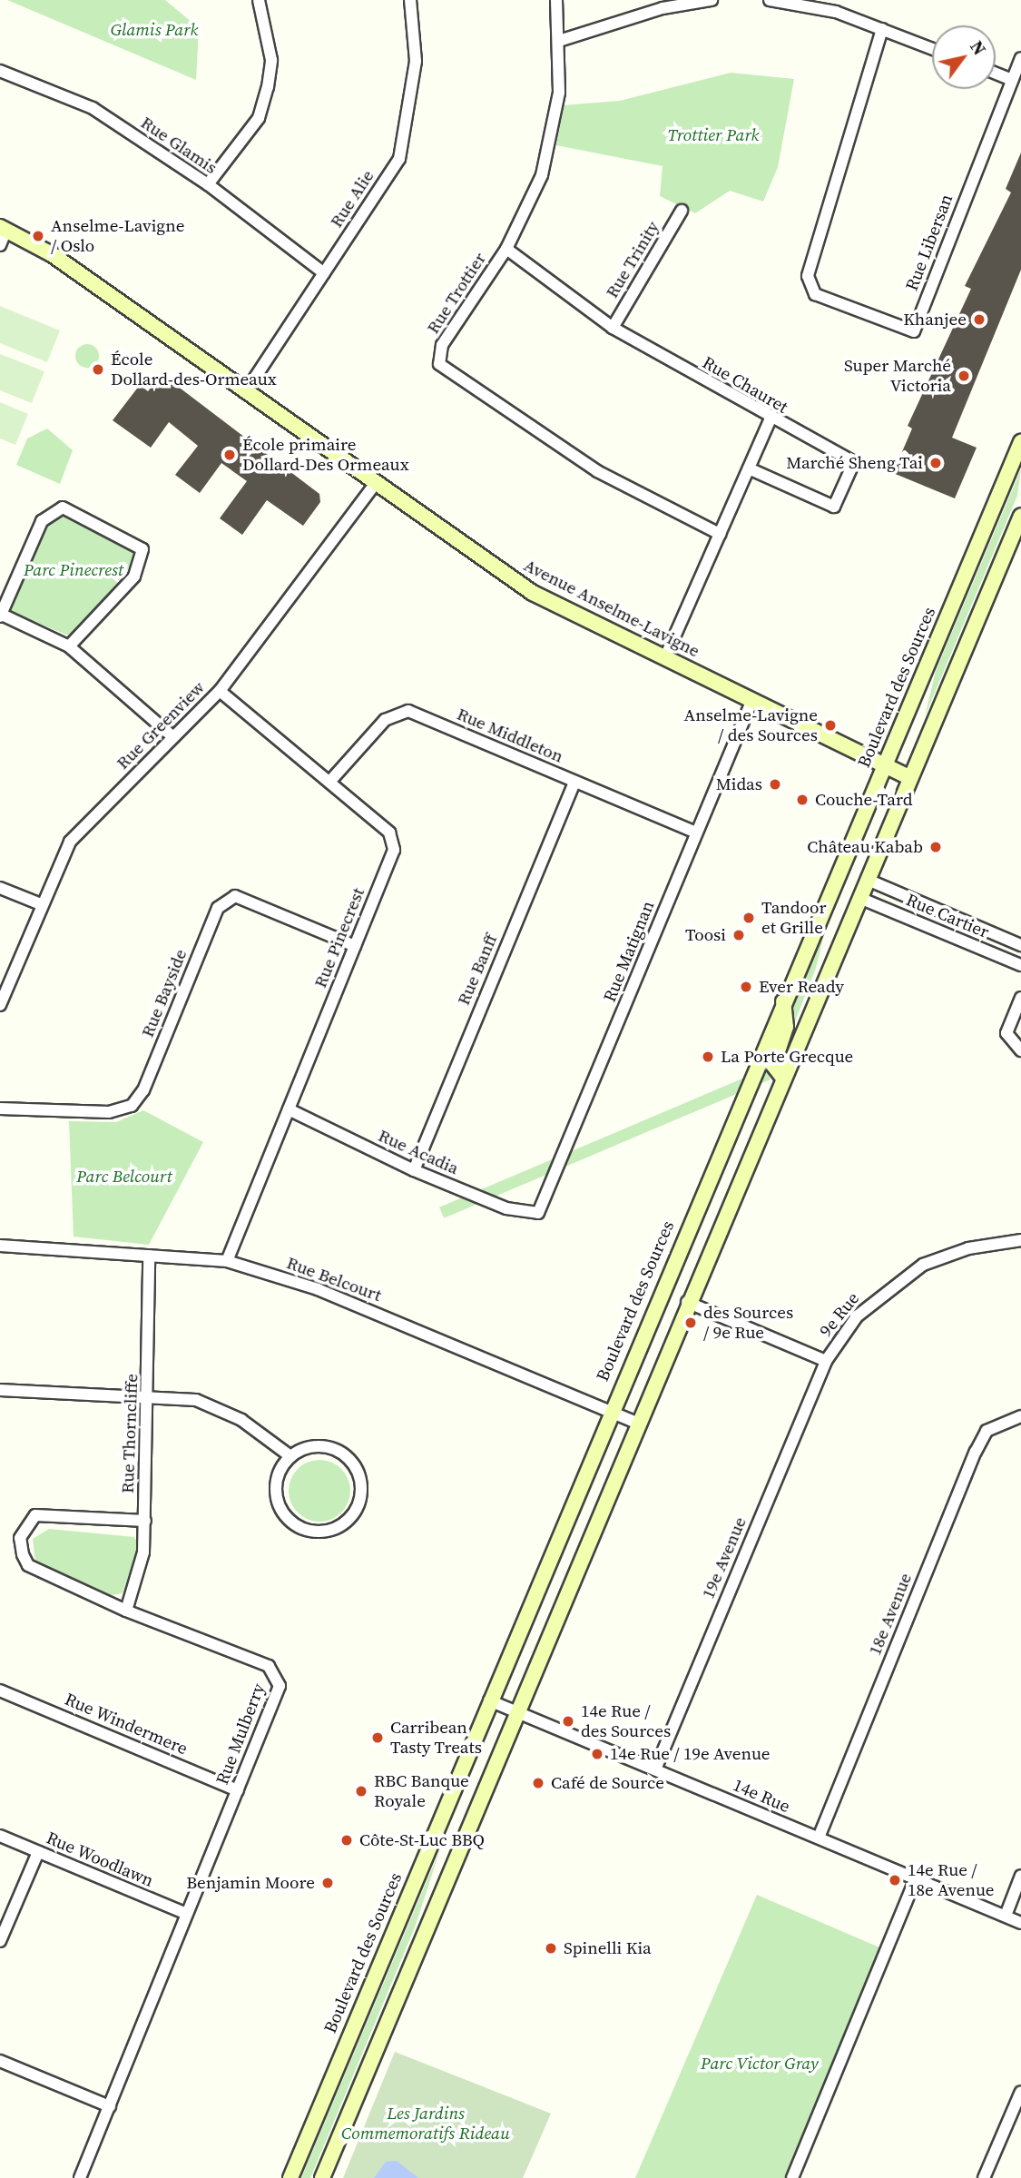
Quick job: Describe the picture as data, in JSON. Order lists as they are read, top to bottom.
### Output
{
  "streets": {
    "main road": ["Avenue Anselme-Lavigne", "Boulevard des Sources"],
    "street": [
      "Rue Glamis",
      "Rue Alie",
      "Rue Libersan",
      "Rue Trinity",
      "Rue Trottier",
      "Rue Chauret",
      "Rue Greenview",
      "Rue Middleton",
      "Rue Cartier",
      "Rue Pinecrest",
      "Rue Matignan",
      "Rue Banff",
      "Rue Bayside",
      "Rue Acadia",
      "Rue Belcourt",
      "9e Rue",
      "Rue Thorncliffe",
      "19e Avenue",
      "18e Avenue",
      "Rue Windermere",
      "Rue Mulberry",
      "14e Rue",
      "Rue Woodlawn"
    ]
  },
  "crossings": [
    ["Rue Glamis", "Rue Alie"],
    ["Rue Alie", "Avenue Anselme-Lavigne"],
    ["Rue Trinity", "Rue Chauret"],
    ["Rue Trottier", "Rue Chauret"],
    ["Avenue Anselme-Lavigne", "Boulevard des Sources"],
    ["Avenue Anselme-Lavigne", "Rue Greenview"],
    ["Avenue Anselme-Lavigne", "Rue Matignan"],
    ["Boulevard des Sources", "Rue Belcourt"],
    ["Boulevard des Sources", "14e Rue"],
    ["Rue Greenview", "Rue Pinecrest"],
    ["Rue Middleton", "Rue Pinecrest"],
    ["Rue Middleton", "Rue Matignan"],
    ["Rue Middleton", "Rue Banff"],
    ["Rue Pinecrest", "Rue Bayside"],
    ["Rue Pinecrest", "Rue Acadia"],
    ["Rue Pinecrest", "Rue Belcourt"],
    ["Rue Matignan", "Rue Acadia"],
    ["Rue Banff", "Rue Acadia"],
    ["Rue Belcourt", "Rue Thorncliffe"],
    ["9e Rue", "19e Avenue"],
    ["Rue Thorncliffe", "Rue Mulberry"],
    ["19e Avenue", "14e Rue"],
    ["18e Avenue", "14e Rue"],
    ["Rue Windermere", "Rue Mulberry"],
    ["Rue Mulberry", "Rue Woodlawn"]
  ],
  "parks": [
    "Glamis Park",
    "Trottier Park",
    "Parc Pinecrest",
    "Parc Belcourt",
    "Parc Victor Gray",
    "Les Jardins Commemoratifs Rideau"
  ],
  "places": [
    "Anselme-Lavigne / Oslo",
    "Khanjee",
    "École Dollard-des-Ormeaux",
    "Super Marché Victoria",
    "École primaire Dollard-Des Ormeaux",
    "Marché Sheng Tai",
    "Anselme-Lavigne / des Sources",
    "Midas",
    "Couche-Tard",
    "Château Kabab",
    "Tandoor et Grille",
    "Toosi",
    "Ever Ready",
    "La Porte Grecque",
    "des Sources / 9e Rue",
    "14e Rue / des Sources",
    "Carribean Tasty Treats",
    "14e Rue / 19e Avenue",
    "Café de Source",
    "RBC Banque Royale",
    "Côte-St-Luc BBQ",
    "14e Rue / 18e Avenue",
    "Benjamin Moore",
    "Spinelli Kia"
  ],
  "north": "top right"
}
